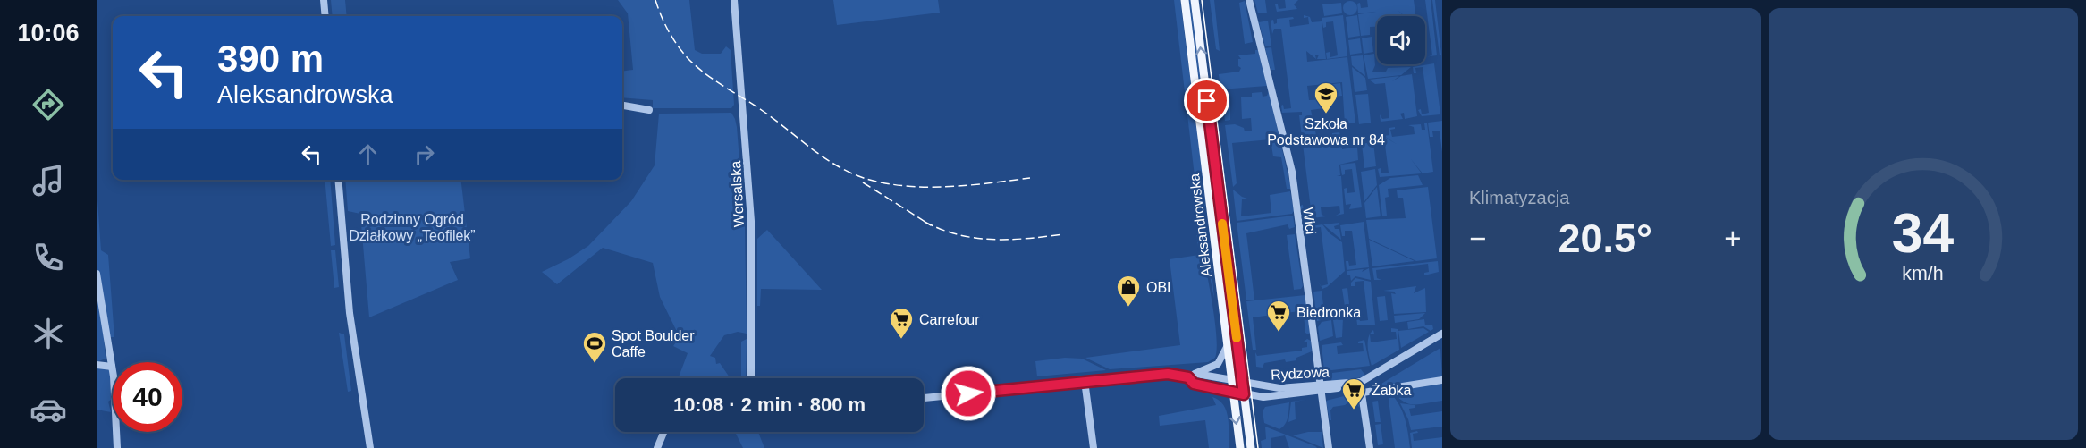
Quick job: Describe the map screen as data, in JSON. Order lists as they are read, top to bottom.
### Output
{
  "streets": {
    "main road": ["Aleksandrowska"],
    "street": ["Wersalska", "Wici", "Rydzowa"]
  },
  "crossings": [
    ["Wici", "Rydzowa"],
    ["Aleksandrowska", "Rydzowa"]
  ],
  "parks": ["Rodzinny Ogród Działkowy „Teofilek”"],
  "places": {
    "school or university": ["Szkoła Podstawowa nr 84"],
    "shop": ["OBI"],
    "supermarket": ["Biedronka", "Carrefour", "Żabka"],
    "sports": ["Spot Boulder Caffe"]
  },
  "page": {
    "tabs": "10:06",
    "tile": "Klimatyzacja",
    "turn": ["390 m", "Aleksandrowska"],
    "heat": ["−", "20.5°", "+"],
    "limit": "40",
    "trip": "10:08 · 2 min · 800 m",
    "gauge": ["34", "km/h"]
  }
}
